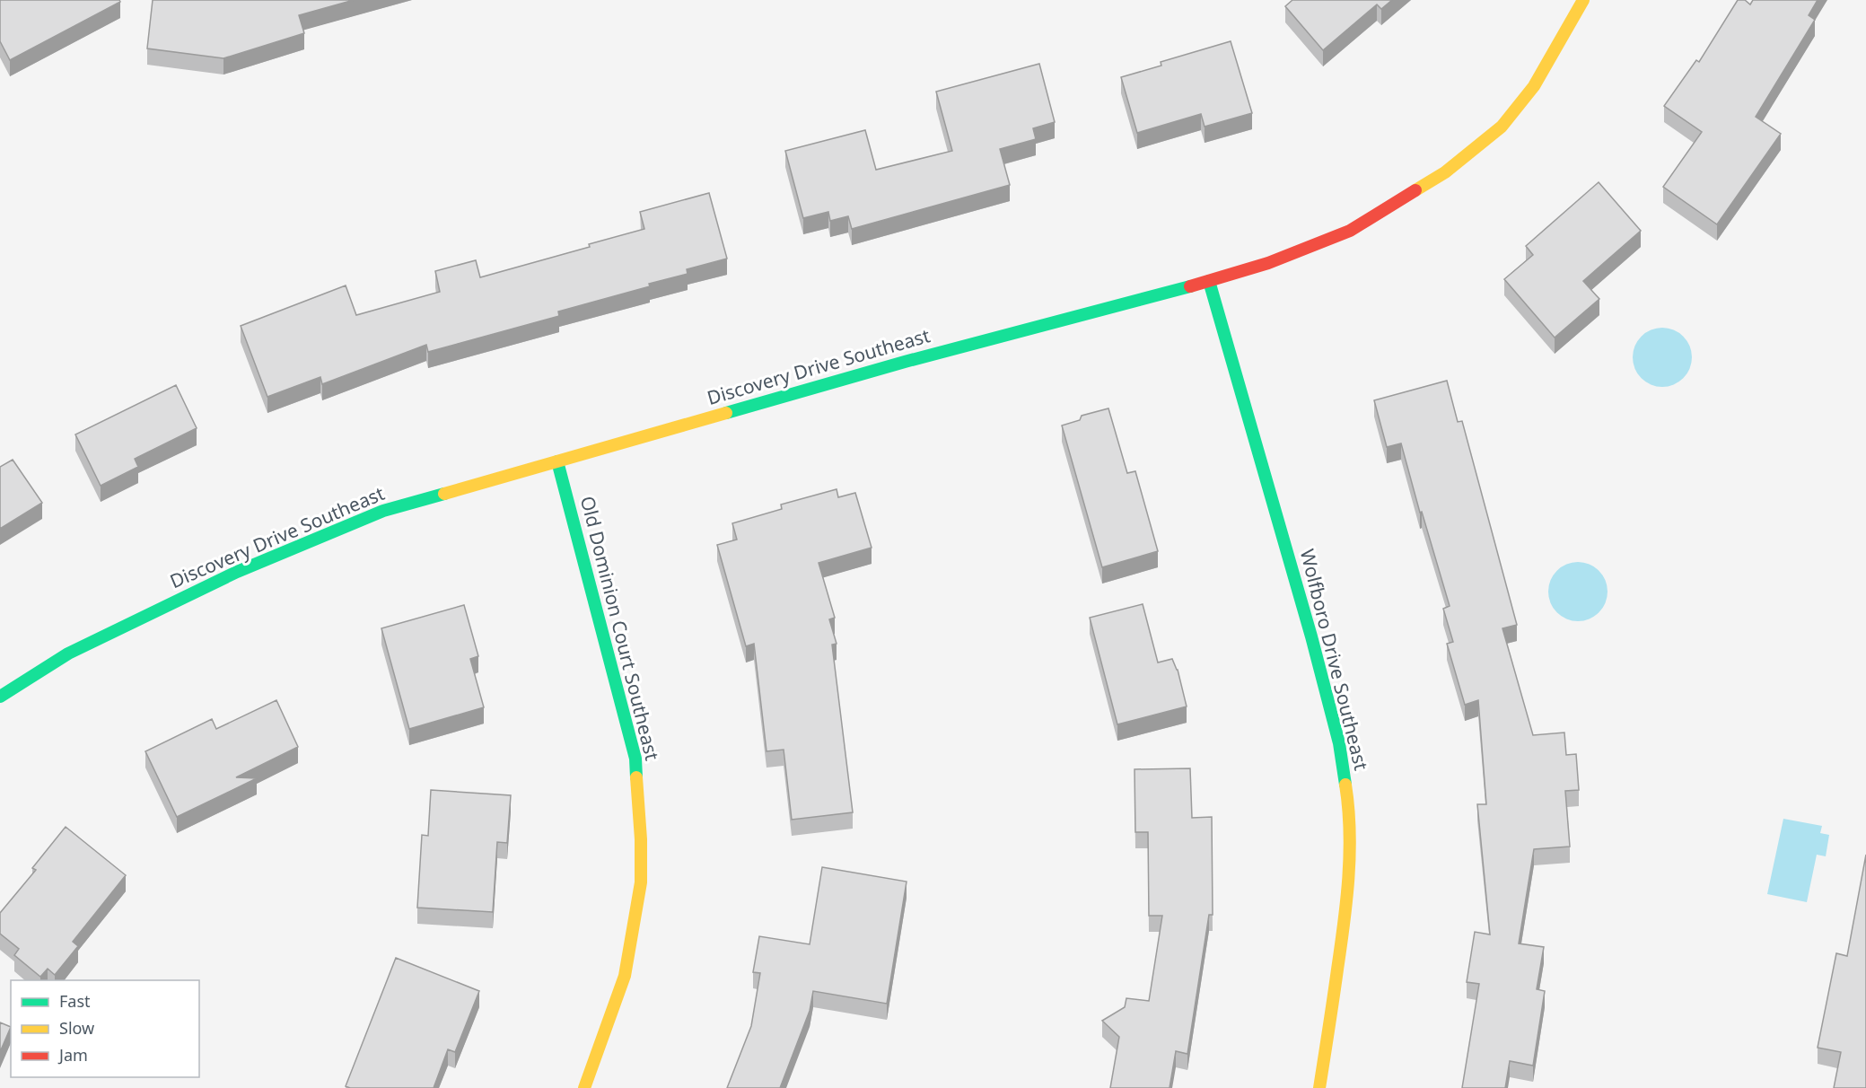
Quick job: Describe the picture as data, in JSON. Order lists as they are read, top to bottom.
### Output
{
  "streets": {
    "street": ["Discovery Drive Southeast", "Old Dominion Court Southeast", "Wolfboro Drive Southeast"]
  },
  "crossings": [
    ["Discovery Drive Southeast", "Old Dominion Court Southeast"],
    ["Discovery Drive Southeast", "Wolfboro Drive Southeast"]
  ],
  "legend": ["Fast", "Slow", "Jam"]
}
